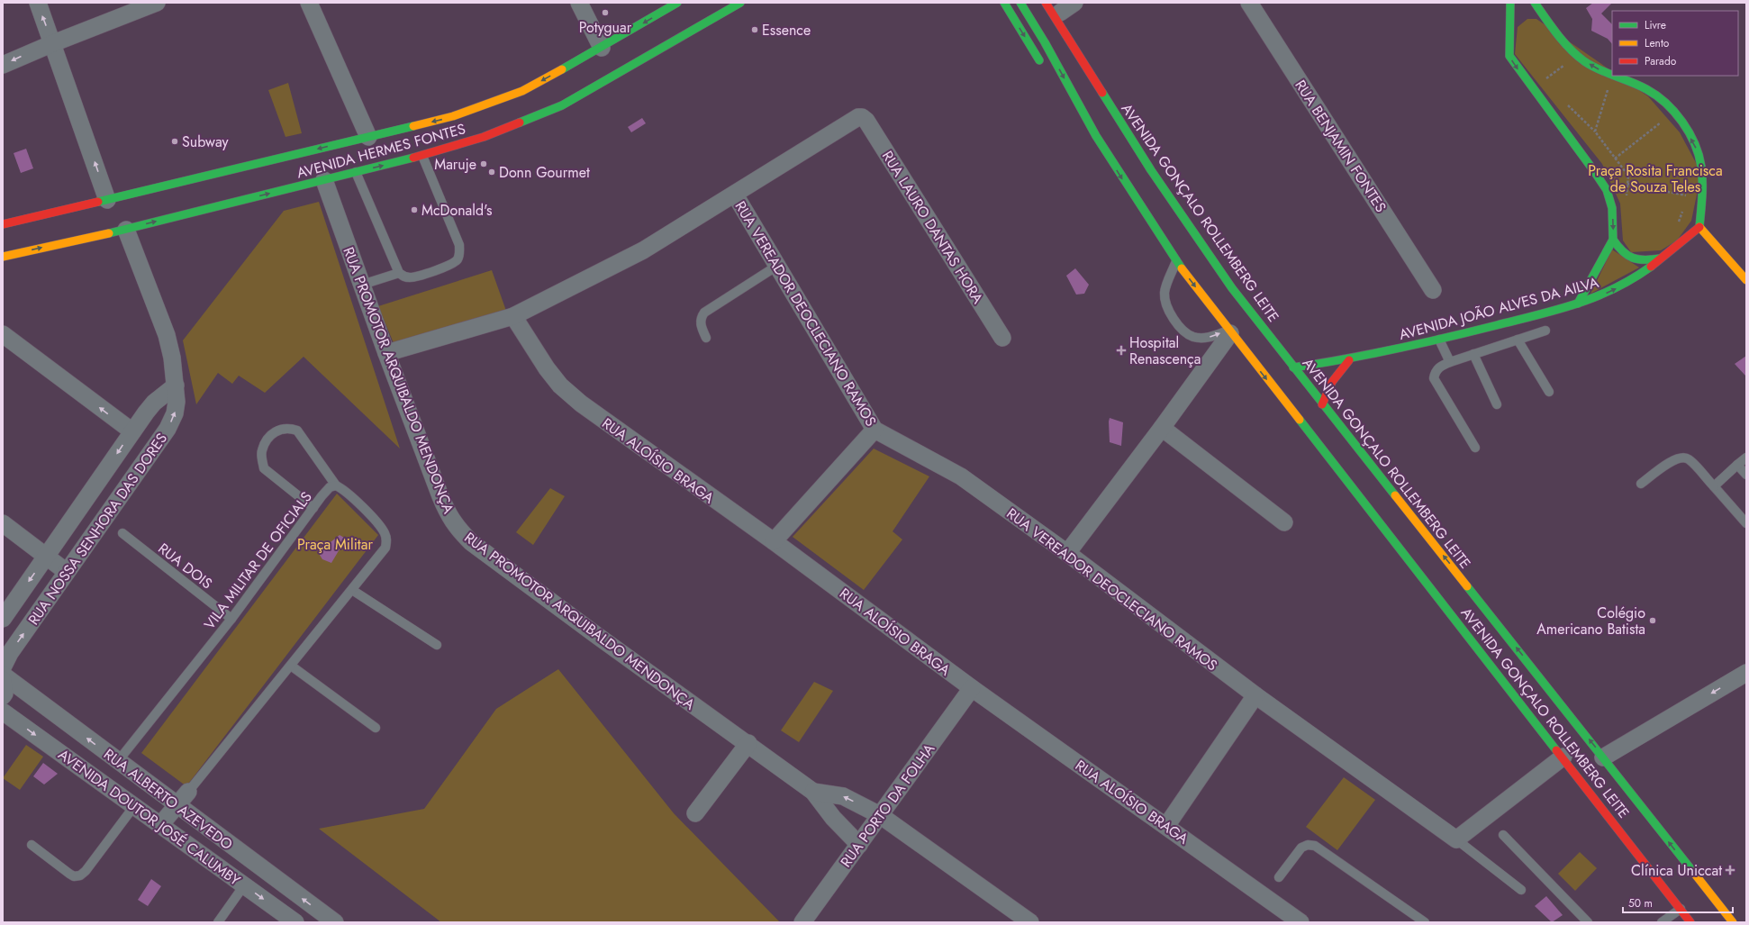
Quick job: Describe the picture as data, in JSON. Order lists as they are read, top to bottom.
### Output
{
  "streets": {
    "main road": ["AVENIDA HERMES FONTES", "AVENIDA GONÇALO ROLLEMBERG LEITE", "AVENIDA JOÃO ALVES DA AILVA"],
    "street": [
      "RUA BENJAMIN FONTES",
      "RUA LAURO DANTAS HORA",
      "RUA VEREADOR DEOCLECIANO RAMOS",
      "RUA PROMOTOR ARQUIBALDO MENDONÇA",
      "RUA ALOÍSIO BRAGA",
      "RUA NOSSA SENHORA DAS DORES",
      "RUA ALBERTO AZEVEDO",
      "RUA PORTO DA FOLHA",
      "AVENIDA DOUTOR JOSÉ CALUMBY"
    ],
    "lane": ["VILA MILITAR DE OFICIALS", "RUA DOIS"]
  },
  "crossings": [
    ["AVENIDA HERMES FONTES", "RUA PROMOTOR ARQUIBALDO MENDONÇA"],
    ["AVENIDA HERMES FONTES", "RUA NOSSA SENHORA DAS DORES"],
    ["AVENIDA GONÇALO ROLLEMBERG LEITE", "AVENIDA JOÃO ALVES DA AILVA"],
    ["RUA LAURO DANTAS HORA", "RUA VEREADOR DEOCLECIANO RAMOS"],
    ["RUA PROMOTOR ARQUIBALDO MENDONÇA", "RUA PORTO DA FOLHA"],
    ["RUA ALOÍSIO BRAGA", "RUA PORTO DA FOLHA"],
    ["VILA MILITAR DE OFICIALS", "RUA DOIS"],
    ["VILA MILITAR DE OFICIALS", "RUA ALBERTO AZEVEDO"]
  ],
  "one_way": ["RUA ALBERTO AZEVEDO", "AVENIDA DOUTOR JOSÉ CALUMBY"],
  "parks": ["Praça Rosita Francisca de Souza Teles", "Praça Militar"],
  "places": {
    "other": [
      "Potyguar",
      "Essence",
      "Subway",
      "Maruje",
      "Donn Gourmet",
      "McDonald's",
      "Colégio Americano Batista"
    ],
    "health": ["Hospital Renascença", "Clínica Uniccat"]
  },
  "legend": ["Livre", "Lento", "Parado"],
  "scale_bar": "50 m"
}
